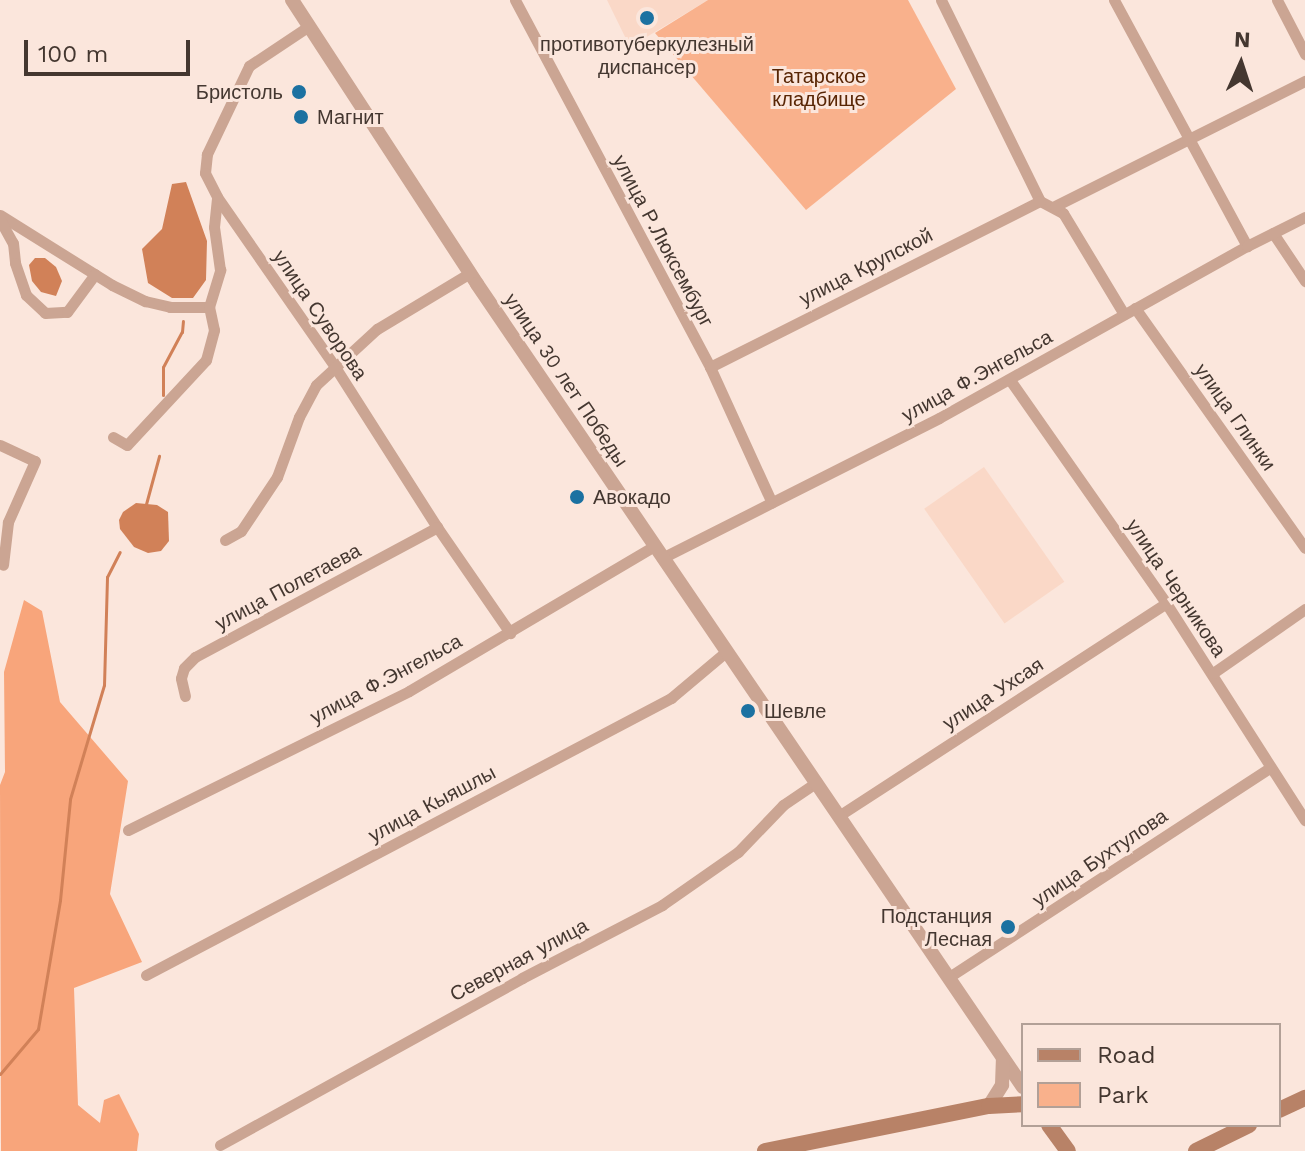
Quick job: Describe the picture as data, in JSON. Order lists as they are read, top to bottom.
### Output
{
  "streets": {
    "street": [
      "улица Р.Люксембург",
      "улица Крупской",
      "улица Суворова",
      "улица Ф.Энгельса",
      "улица 30 лет Победы",
      "улица Глинки",
      "улица Полетаева",
      "улица Черникова",
      "улица Ухсая",
      "улица Кыяшлы",
      "улица Бухтулова",
      "Северная улица"
    ]
  },
  "crossings": [
    ["улица Р.Люксембург", "улица Крупской"],
    ["улица Р.Люксембург", "улица Ф.Энгельса"],
    ["улица Суворова", "улица Ф.Энгельса"],
    ["улица Суворова", "улица 30 лет Победы"],
    ["улица Суворова", "улица Полетаева"],
    ["улица Ф.Энгельса", "улица 30 лет Победы"],
    ["улица Ф.Энгельса", "улица Глинки"],
    ["улица Ф.Энгельса", "улица Черникова"],
    ["улица 30 лет Победы", "улица Ухсая"],
    ["улица 30 лет Победы", "улица Кыяшлы"],
    ["улица 30 лет Победы", "улица Бухтулова"],
    ["улица 30 лет Победы", "Северная улица"],
    ["улица Черникова", "улица Ухсая"],
    ["улица Черникова", "улица Бухтулова"]
  ],
  "parks": ["Татарское кладбище"],
  "places": [
    "противотуберкулезный диспансер",
    "Бристоль",
    "Магнит",
    "Авокадо",
    "Шевле",
    "Подстанция Лесная"
  ],
  "legend": ["Road", "Park"],
  "scale_bar": "100 m",
  "north": "top"
}
